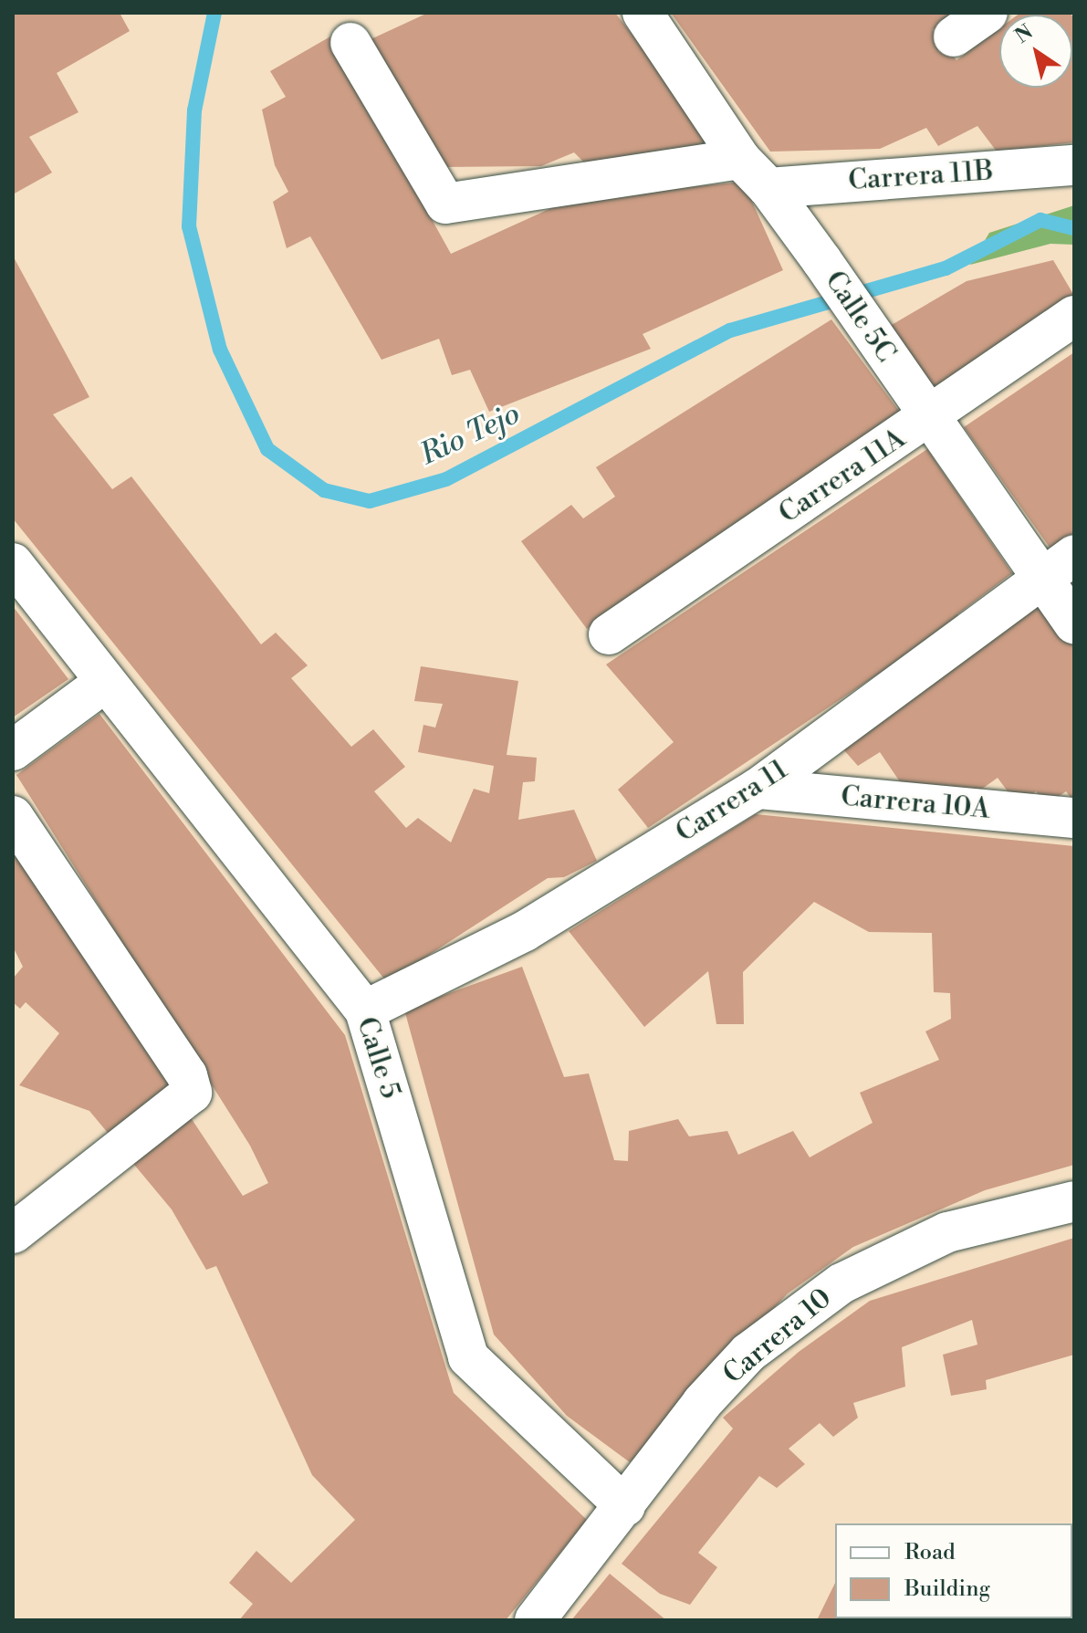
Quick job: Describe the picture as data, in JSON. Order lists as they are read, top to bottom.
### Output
{
  "streets": {
    "street": [
      "Carrera 11B",
      "Calle 5C",
      "Carrera 11A",
      "Carrera 11",
      "Carrera 10A",
      "Calle 5",
      "Carrera 10"
    ]
  },
  "crossings": [
    ["Carrera 11B", "Calle 5C"],
    ["Calle 5C", "Carrera 11A"],
    ["Calle 5C", "Carrera 11"],
    ["Carrera 11", "Carrera 10A"],
    ["Carrera 11", "Calle 5"],
    ["Calle 5", "Carrera 10"]
  ],
  "water": ["Rio Tejo"],
  "legend": ["Road", "Building"],
  "north": "top left"
}
